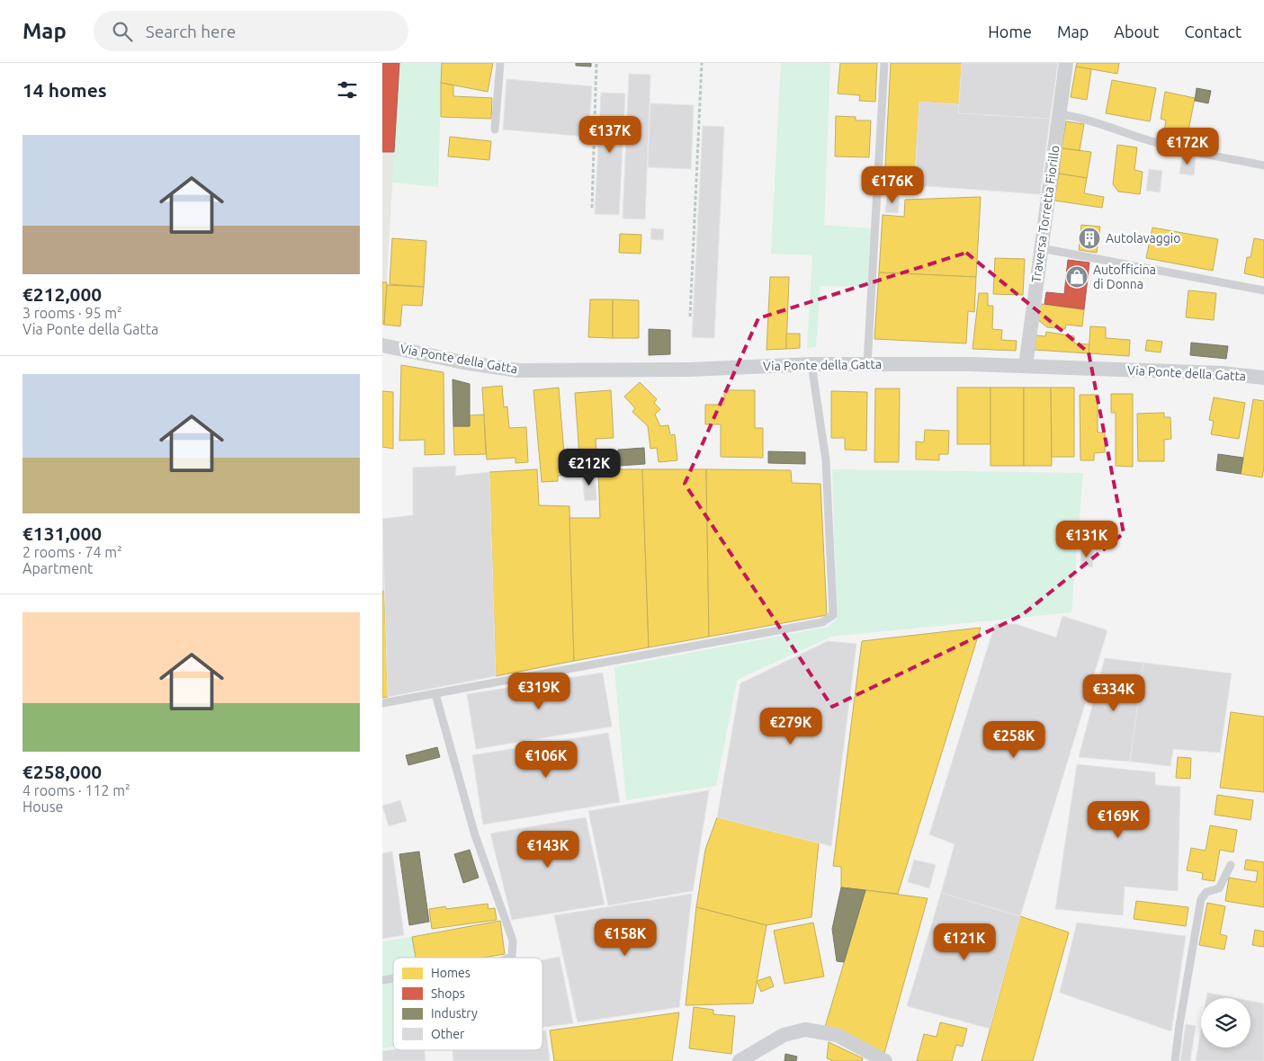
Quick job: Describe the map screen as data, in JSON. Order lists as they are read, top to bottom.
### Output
{
  "streets": {
    "street": ["Traversa Torretta Fiorillo", "Via Ponte della Gatta"]
  },
  "crossings": [
    ["Traversa Torretta Fiorillo", "Via Ponte della Gatta"]
  ],
  "places": {
    "building": ["Autolavaggio"],
    "shop": ["Autofficina di Donna"]
  },
  "legend": [
    "Homes",
    "Shops",
    "Industry",
    "Other"
  ],
  "page": {
    "header": "Map",
    "search": "Search here",
    "nav": [
      "Home",
      "Map",
      "About",
      "Contact"
    ],
    "heading": "14 homes",
    "price": [
      "€137K",
      "€172K",
      "€176K",
      "€212K",
      "€131K",
      "€319K",
      "€334K",
      "€279K",
      "€258K",
      "€106K",
      "€169K",
      "€143K",
      "€158K",
      "€121K"
    ],
    "list": [
      {
        "name": "€212,000",
        "note": "3 rooms · 95 m² · Via Ponte della Gatta"
      },
      {
        "name": "€131,000",
        "note": "2 rooms · 74 m² · Apartment"
      },
      {
        "name": "€258,000",
        "note": "4 rooms · 112 m² · House"
      }
    ]
  }
}
